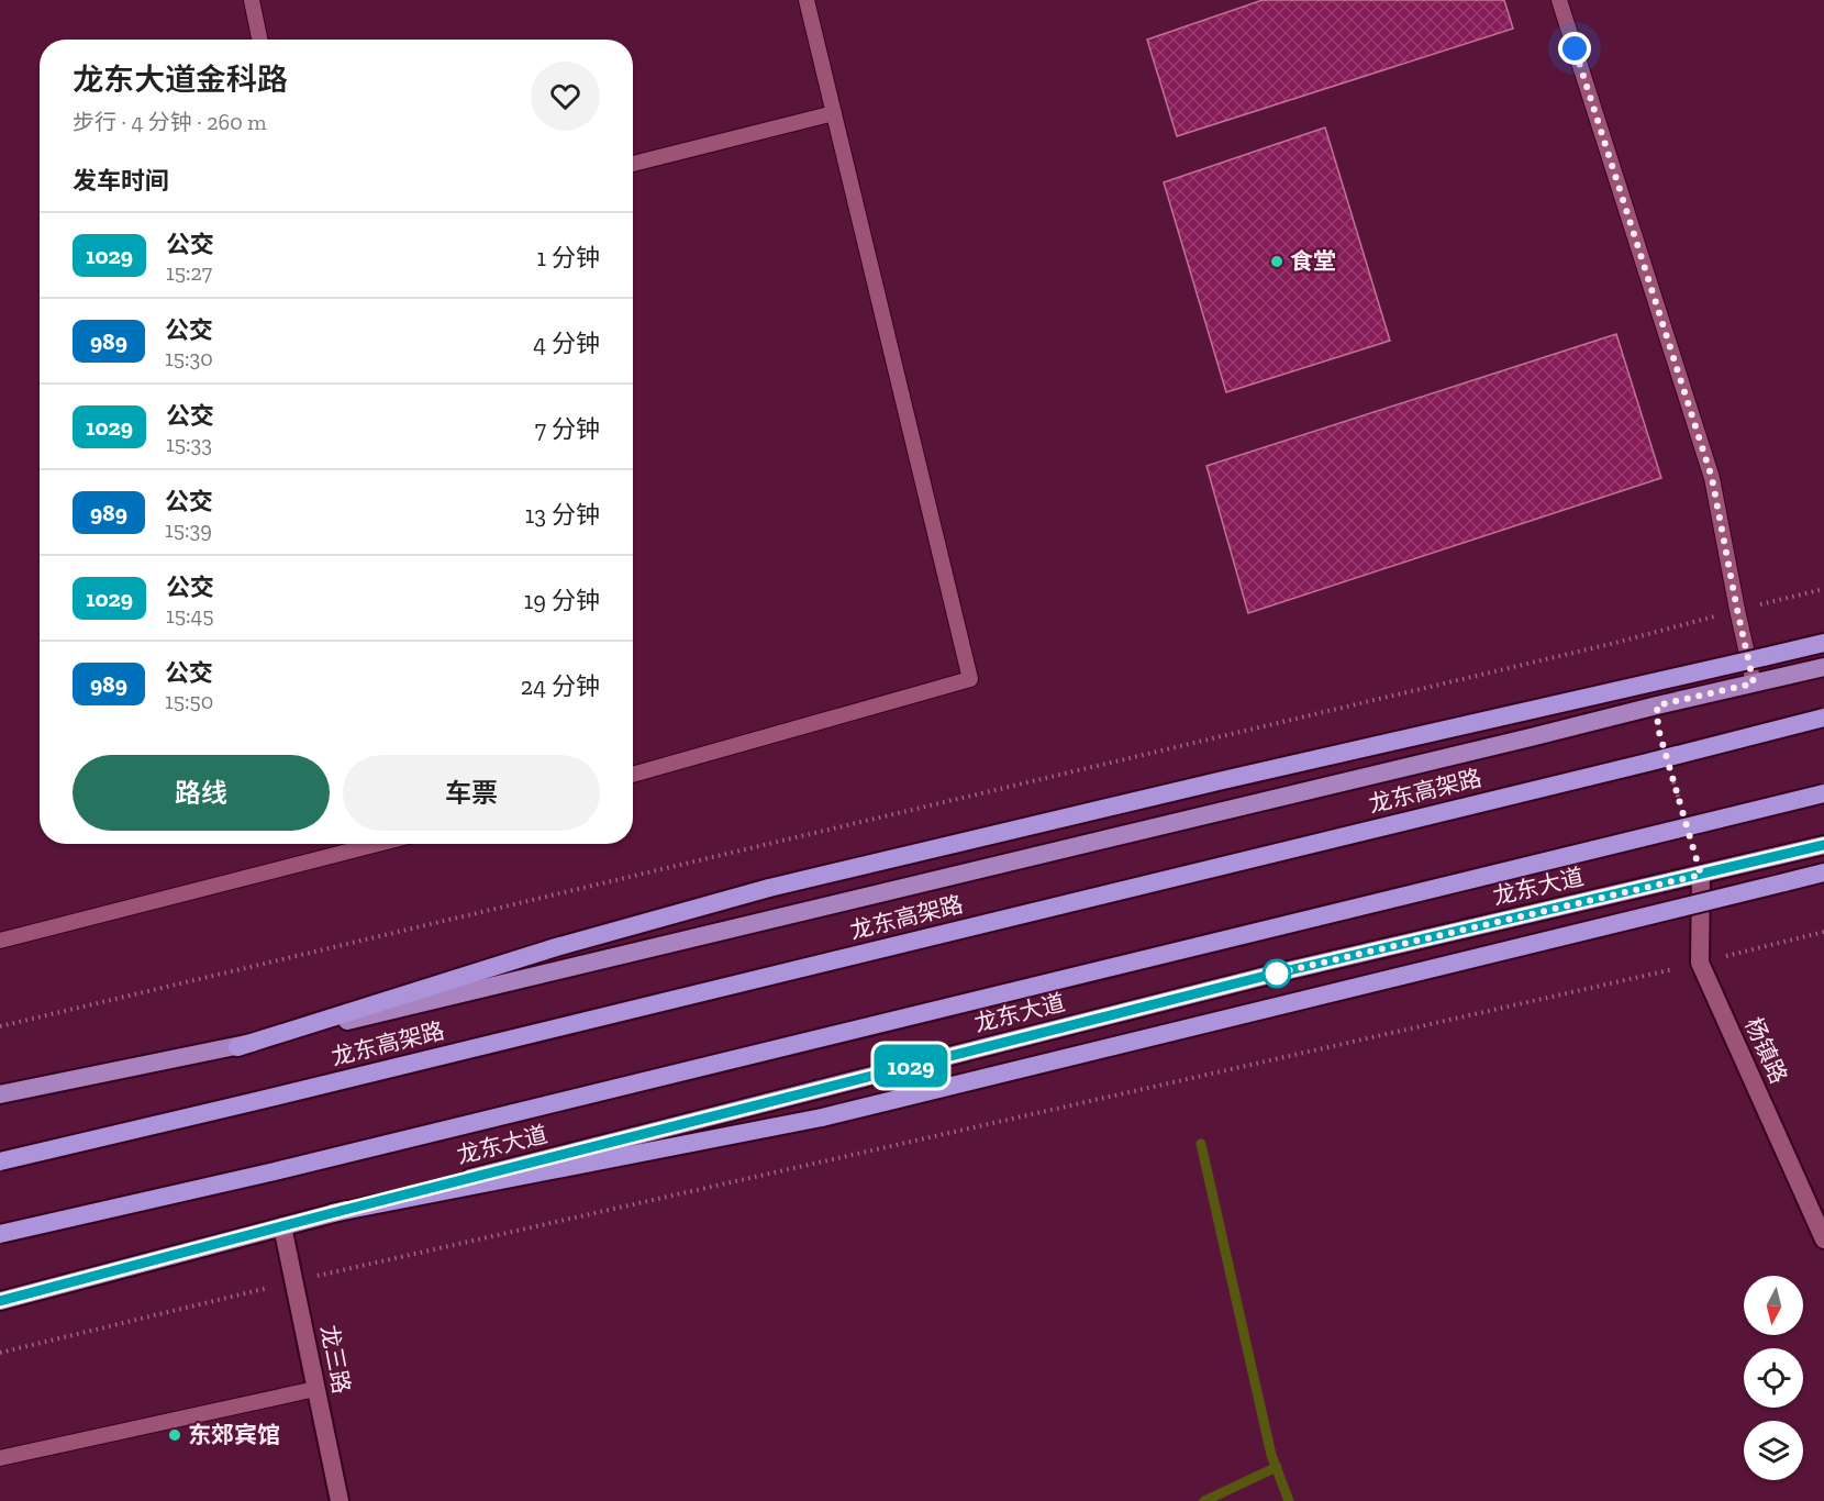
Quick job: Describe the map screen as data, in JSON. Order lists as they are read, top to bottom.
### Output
{
  "streets": {
    "highway": ["龙东高架路"],
    "main road": ["龙东大道"],
    "street": ["杨镇路", "龙三路"]
  },
  "crossings": [
    ["龙东大道", "杨镇路"],
    ["龙东大道", "龙三路"]
  ],
  "places": ["食堂", "东郊宾馆"],
  "lines": ["bus line 1029"],
  "north": "bottom",
  "page": {
    "on_map": "1029",
    "heading": [
      ["龙东大道金科路", "步行 · 4 分钟 · 260 m"],
      "发车时间"
    ],
    "list": [
      {
        "mark": "1029",
        "name": "公交",
        "note": "15:27",
        "value": "1 分钟"
      },
      {
        "mark": "989",
        "name": "公交",
        "note": "15:30",
        "value": "4 分钟"
      },
      {
        "mark": "1029",
        "name": "公交",
        "note": "15:33",
        "value": "7 分钟"
      },
      {
        "mark": "989",
        "name": "公交",
        "note": "15:39",
        "value": "13 分钟"
      },
      {
        "mark": "1029",
        "name": "公交",
        "note": "15:45",
        "value": "19 分钟"
      },
      {
        "mark": "989",
        "name": "公交",
        "note": "15:50",
        "value": "24 分钟"
      }
    ],
    "buttons": ["路线", "车票"]
  }
}
